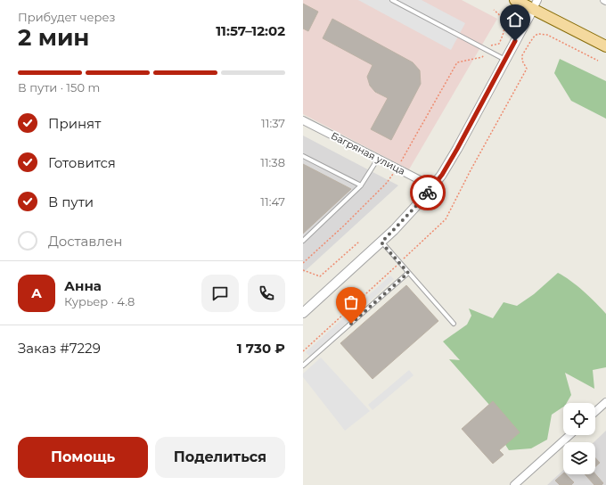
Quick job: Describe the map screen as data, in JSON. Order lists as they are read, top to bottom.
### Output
{
  "streets": {
    "street": ["Багряная улица"]
  },
  "page": {
    "heading": ["2 мин", "Прибудет через", "11:57–12:02"],
    "panel": [
      "Анна",
      "Курьер · 4.8",
      "Заказ #7229",
      "1 730 ₽"
    ],
    "bar": "В пути · 150 m",
    "list": [
      ["Принят", "11:37"],
      ["Готовится", "11:38"],
      ["В пути", "11:47"],
      "Доставлен"
    ],
    "round": "А",
    "buttons": ["Помощь", "Поделиться"]
  }
}
